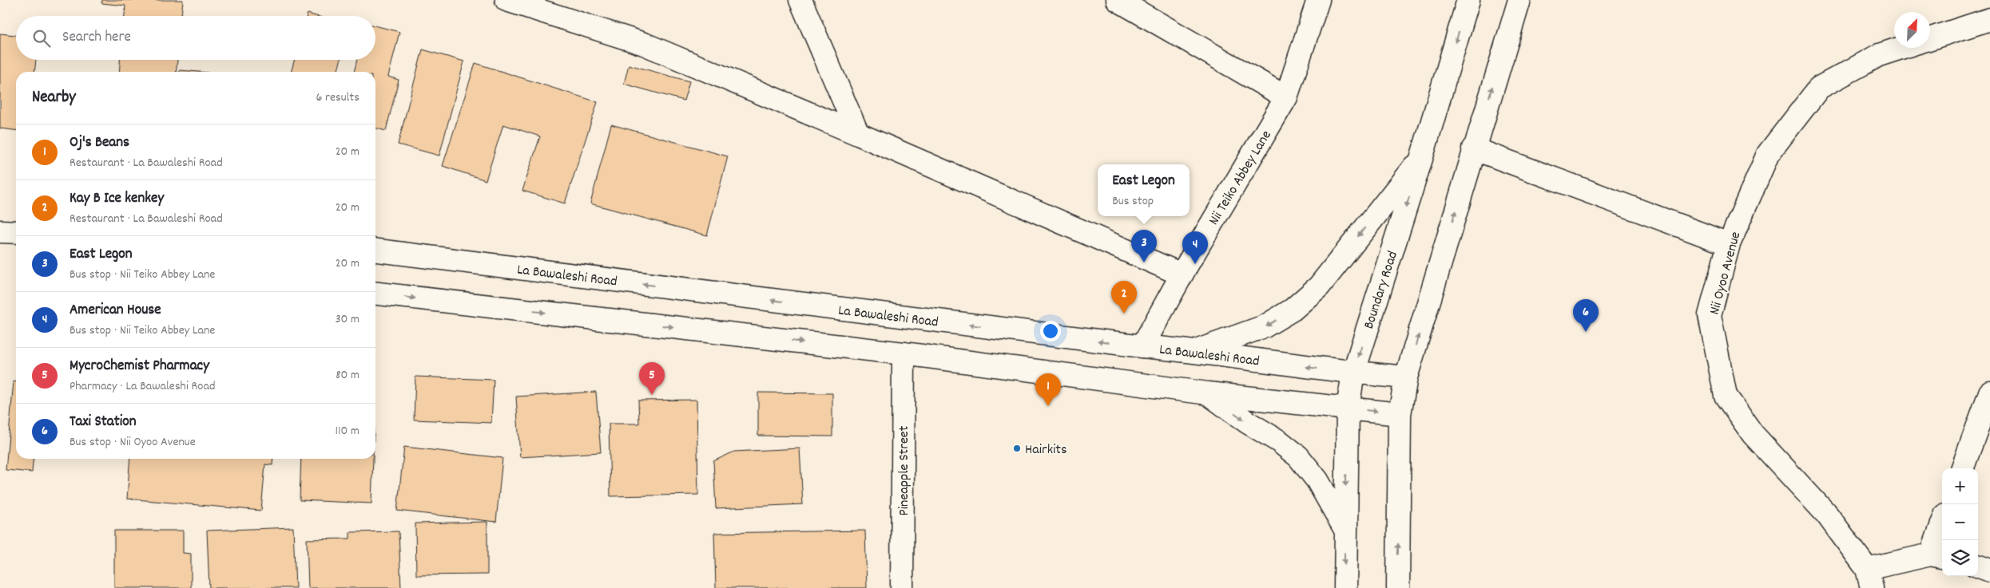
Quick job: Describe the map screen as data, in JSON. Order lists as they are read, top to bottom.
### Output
{
  "streets": {
    "main road": [
      "Nii Teiko Abbey Lane",
      "Nii Oyoo Avenue",
      "La Bawaleshi Road",
      "Boundary Road",
      "Pineapple Street"
    ]
  },
  "crossings": [
    ["Nii Teiko Abbey Lane", "La Bawaleshi Road"],
    ["La Bawaleshi Road", "Boundary Road"]
  ],
  "places": ["Hairkits"],
  "north": "top right",
  "page": {
    "search": "Search here",
    "heading": ["Nearby", "6 results"],
    "list": [
      {
        "mark": "1",
        "name": "Oj's Beans",
        "note": "Restaurant · La Bawaleshi Road",
        "value": "20 m"
      },
      {
        "mark": "2",
        "name": "Kay B Ice kenkey",
        "note": "Restaurant · La Bawaleshi Road",
        "value": "20 m"
      },
      {
        "mark": "3",
        "name": "East Legon",
        "note": "Bus stop · Nii Teiko Abbey Lane",
        "value": "20 m"
      },
      {
        "mark": "4",
        "name": "American House",
        "note": "Bus stop · Nii Teiko Abbey Lane",
        "value": "30 m"
      },
      {
        "mark": "5",
        "name": "MycroChemist Pharmacy",
        "note": "Pharmacy · La Bawaleshi Road",
        "value": "80 m"
      },
      {
        "mark": "6",
        "name": "Taxi Station",
        "note": "Bus stop · Nii Oyoo Avenue",
        "value": "110 m"
      }
    ],
    "popup": ["East Legon", "Bus stop"],
    "pins": [
      "3",
      "4",
      "2",
      "6",
      "5",
      "1"
    ],
    "map_buttons": ["+", "−"]
  }
}
